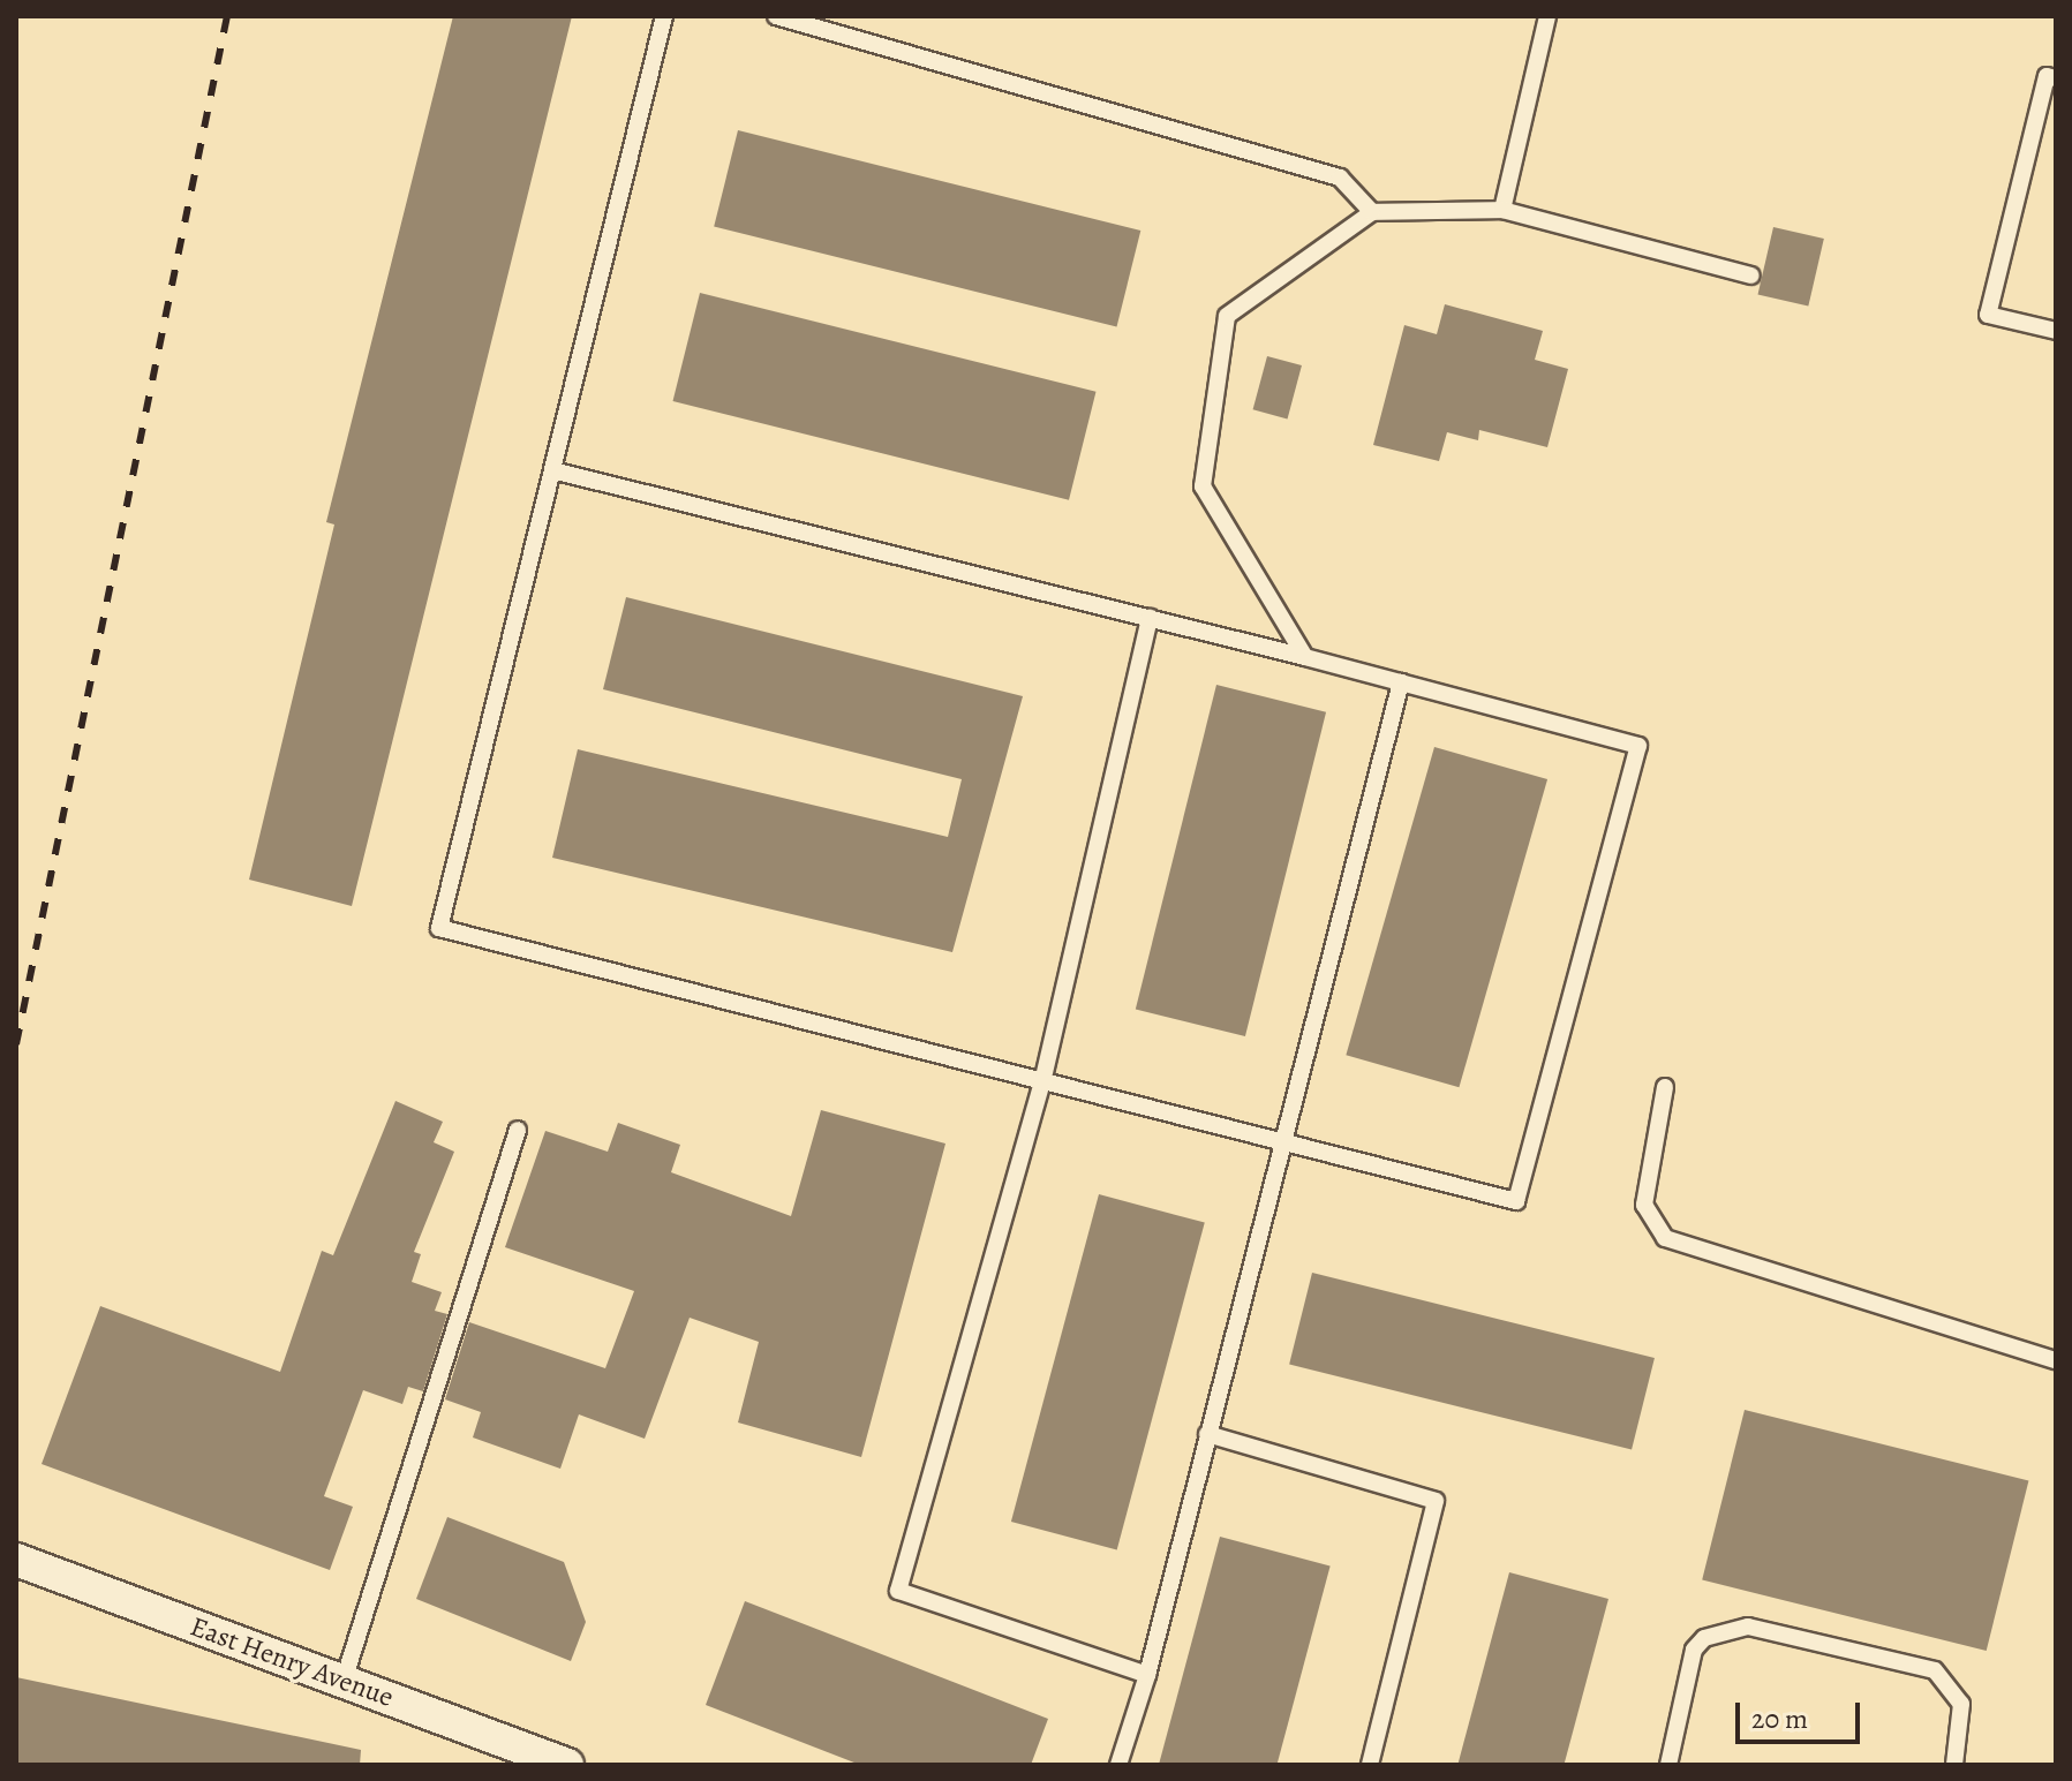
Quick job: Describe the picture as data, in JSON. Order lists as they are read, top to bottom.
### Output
{
  "streets": {
    "street": ["East Henry Avenue"]
  },
  "scale_bar": "20 m"
}
